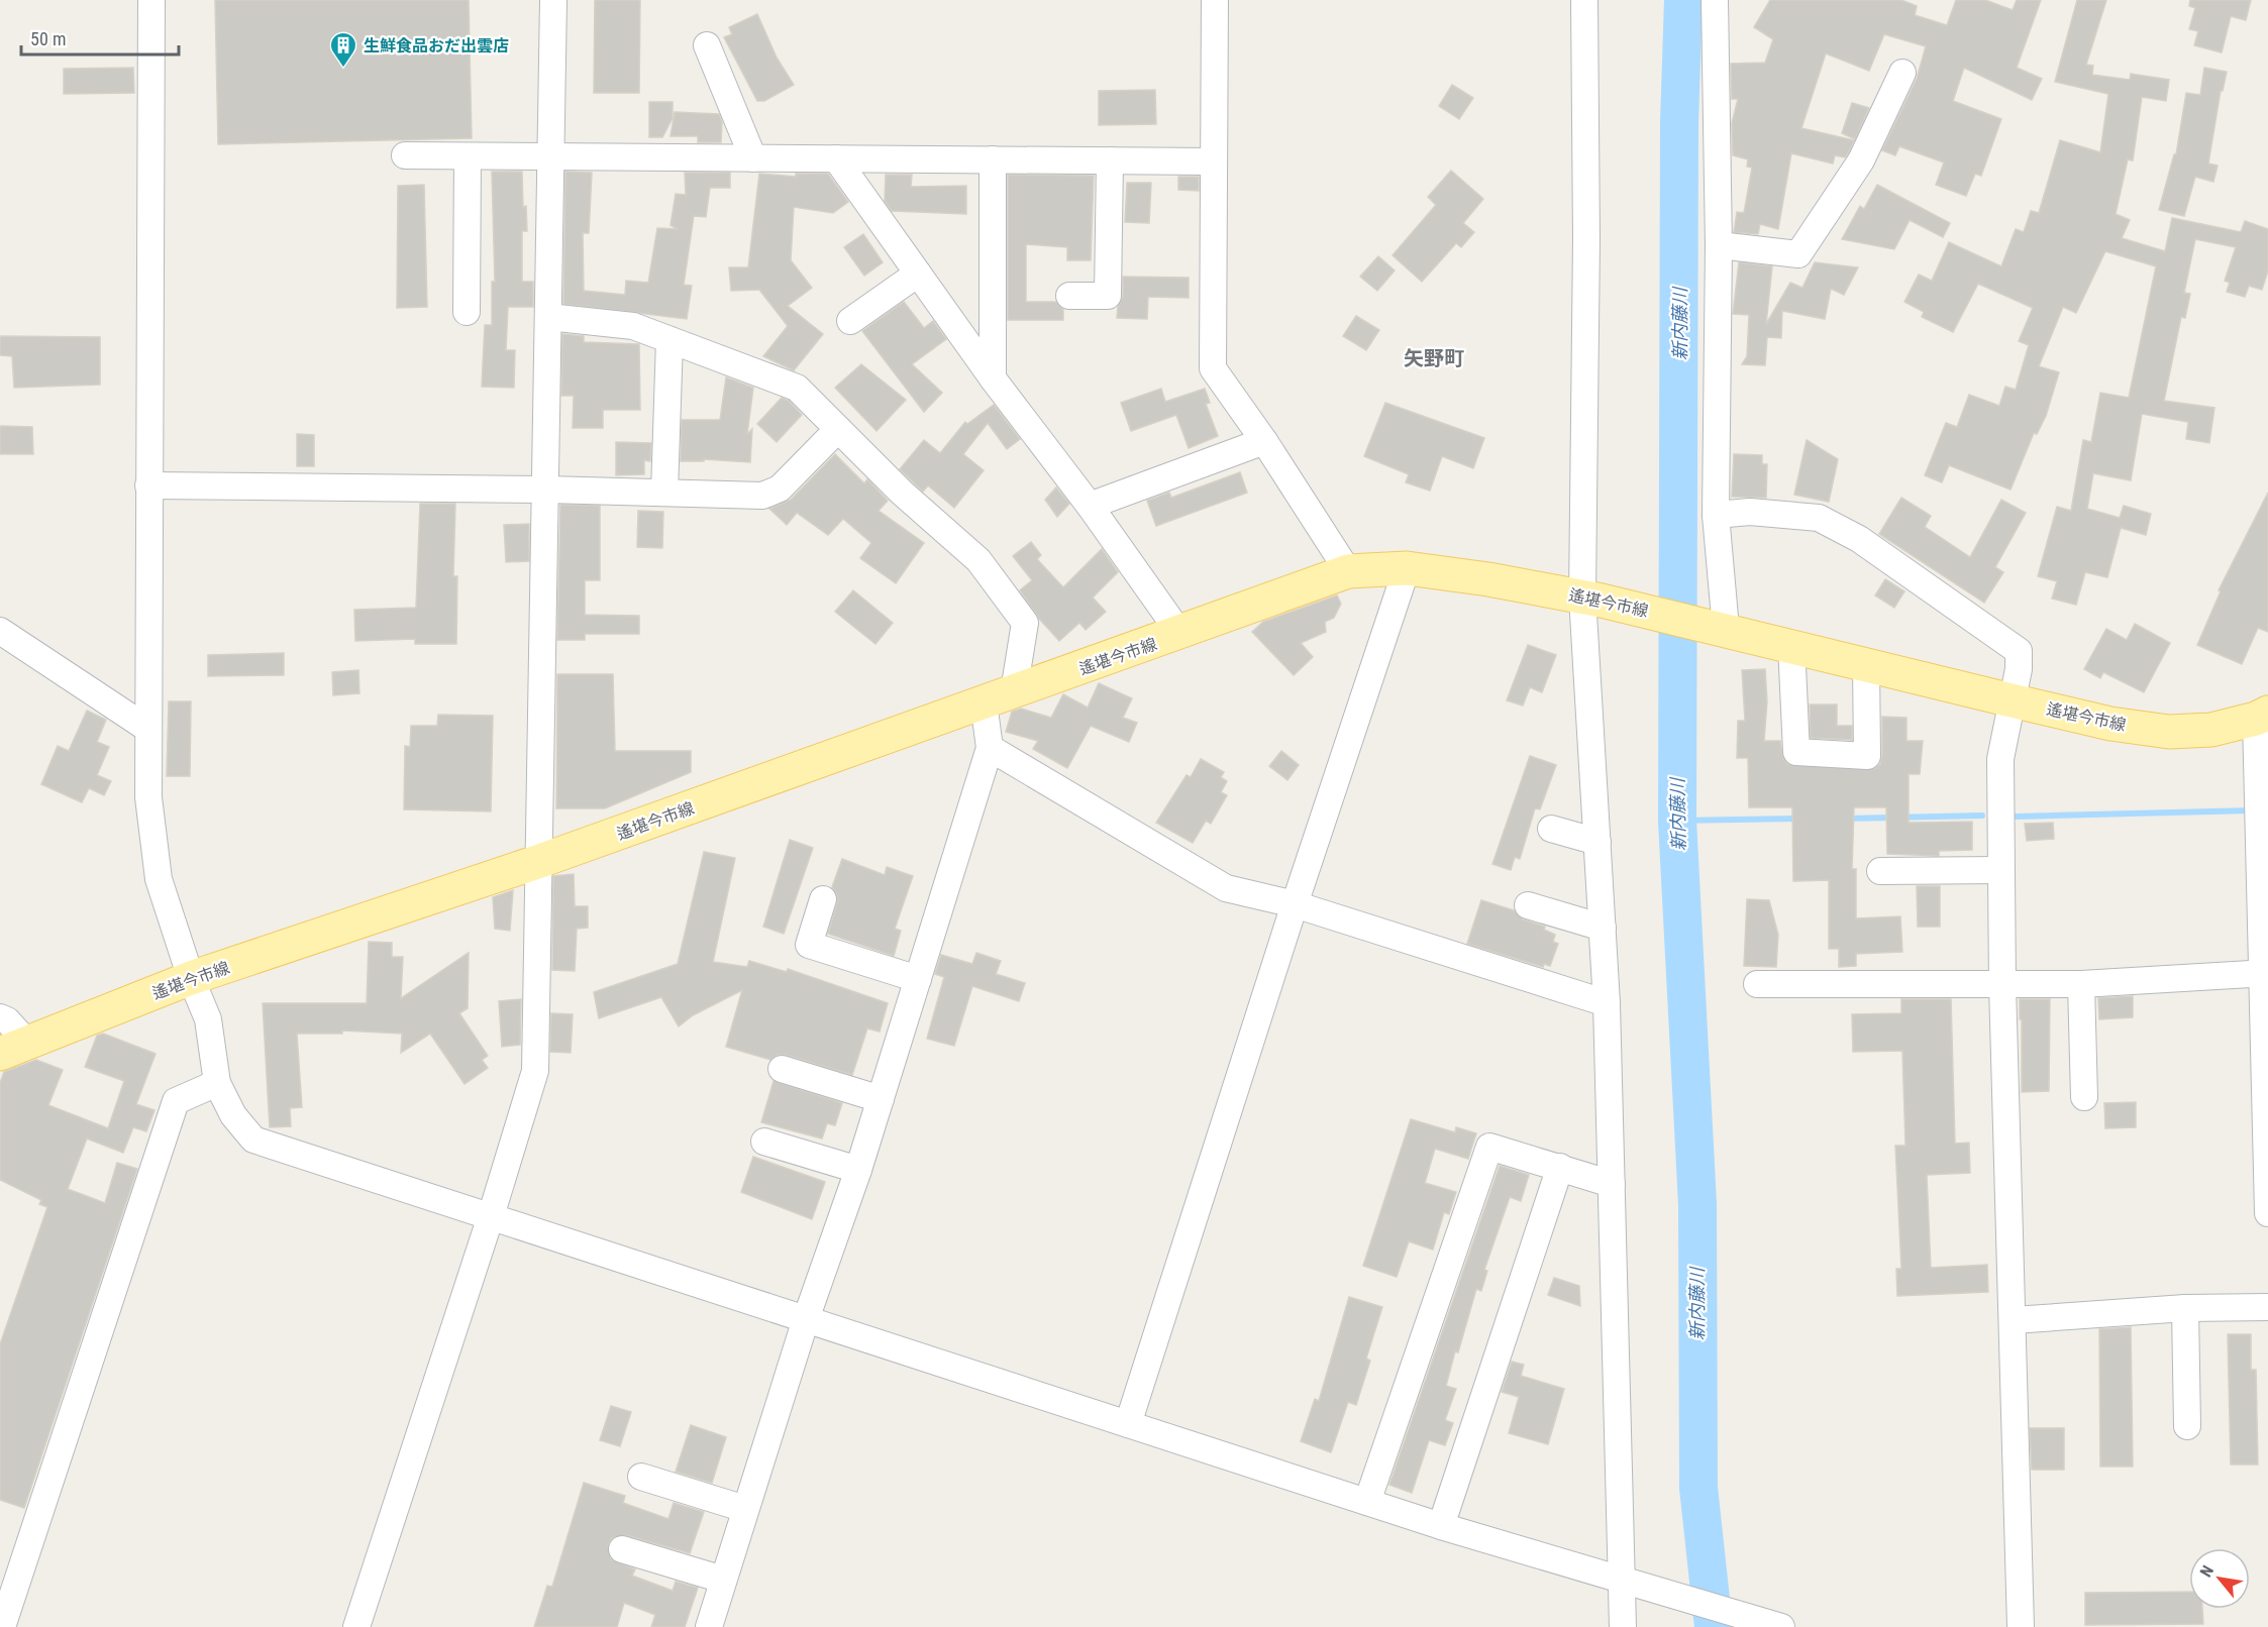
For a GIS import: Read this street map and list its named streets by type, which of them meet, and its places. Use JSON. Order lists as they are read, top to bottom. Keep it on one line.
{"streets":{"main road":["遙堪今市線"]},"districts":["矢野町"],"water":["新内藤川"],"places":{"building":["生鮮食品おだ出雲店"]},"scale_bar":"50 m","north":"top left"}
